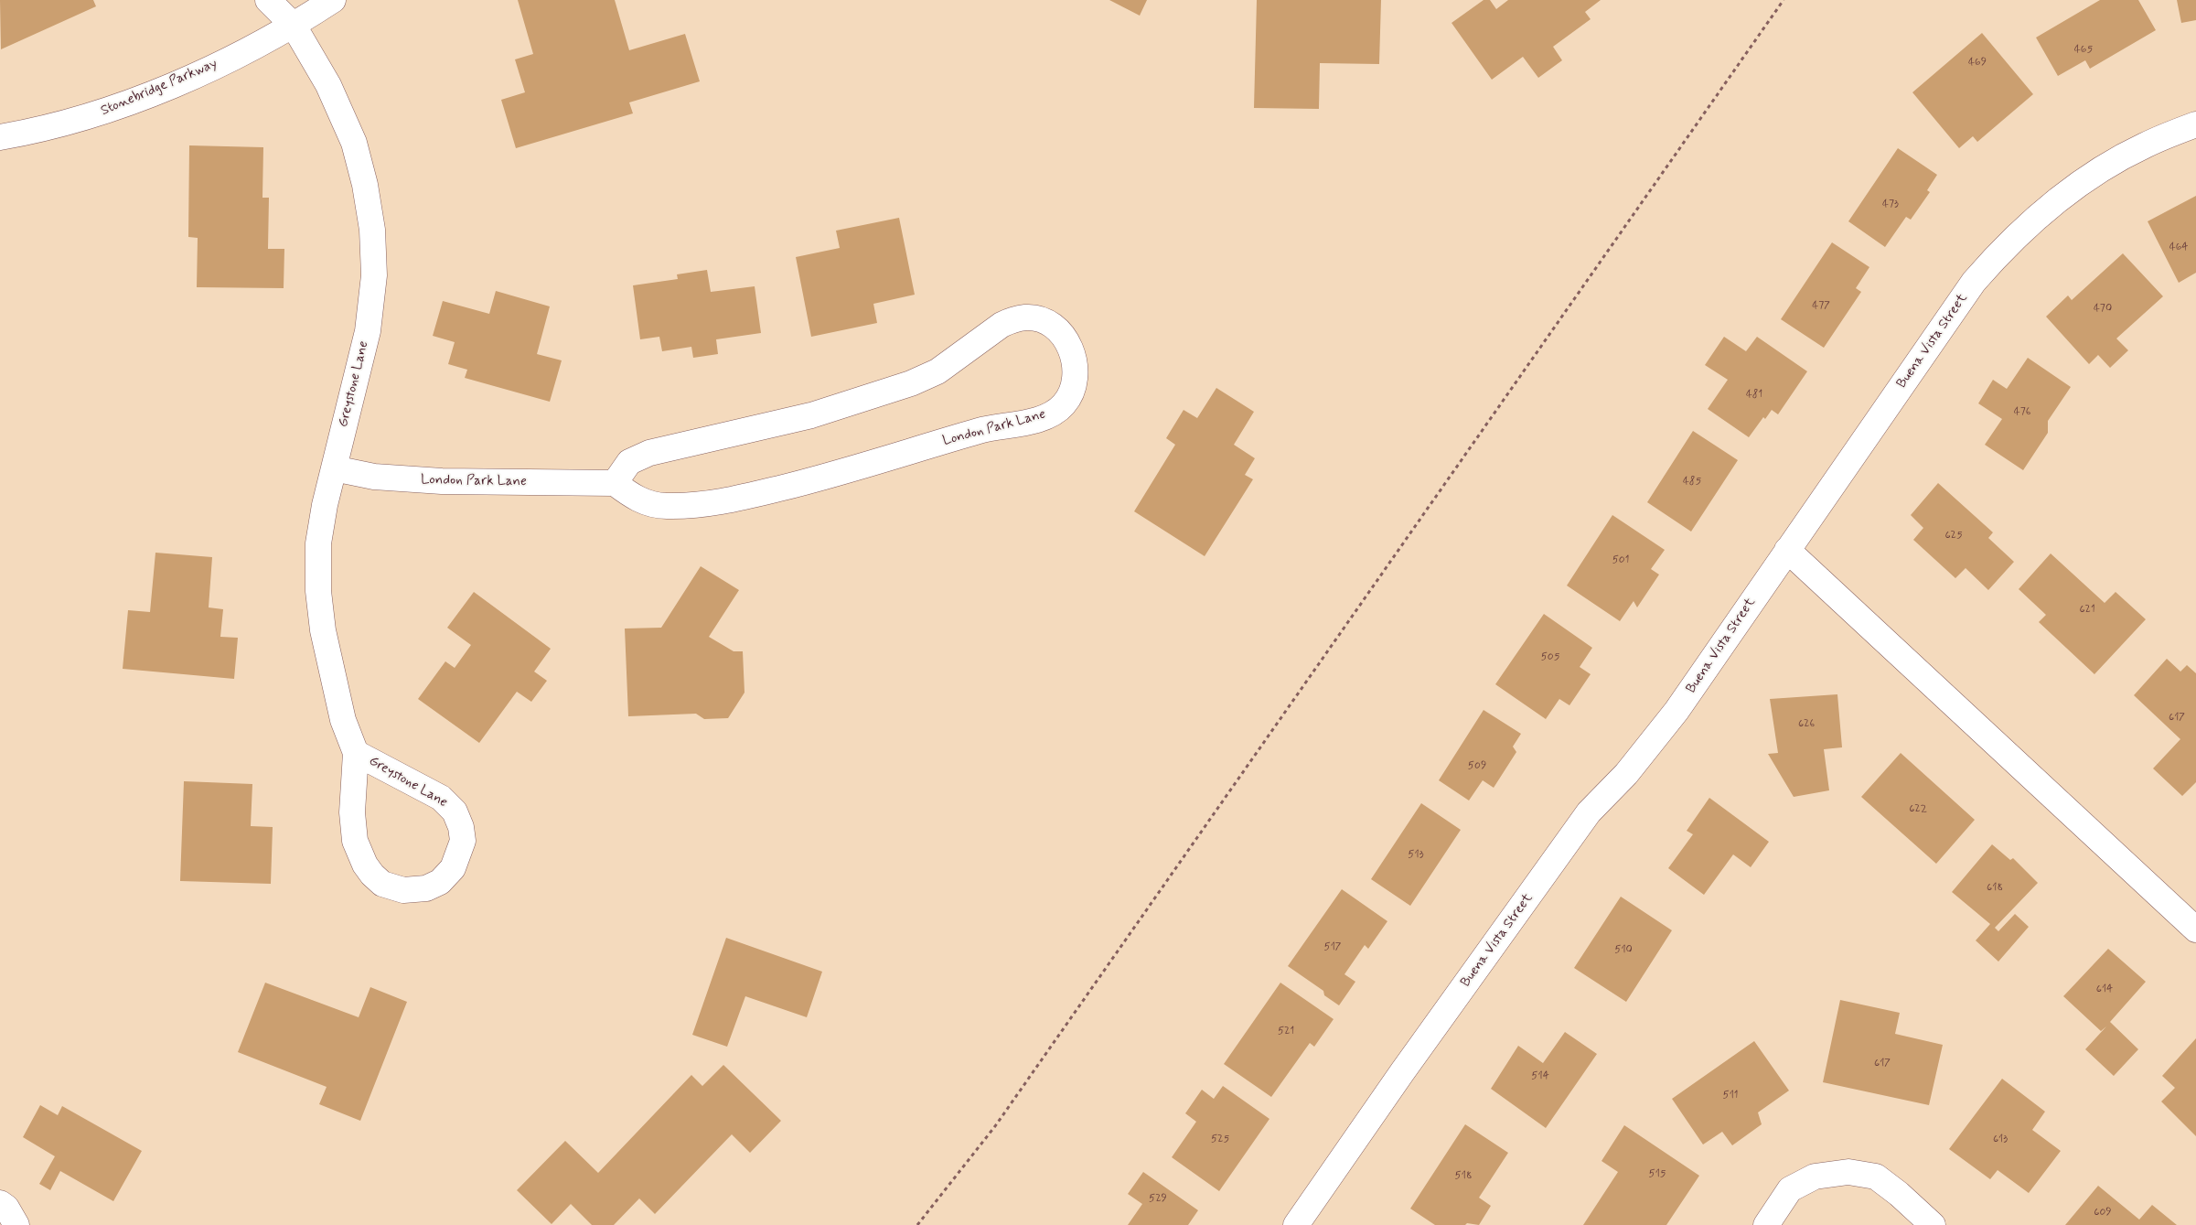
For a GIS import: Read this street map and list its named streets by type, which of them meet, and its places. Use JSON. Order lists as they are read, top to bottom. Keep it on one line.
{"streets":{"street":["Stonebridge Parkway","Buena Vista Street","Greystone Lane","London Park Lane"]},"crossings":[["Stonebridge Parkway","Greystone Lane"],["Greystone Lane","London Park Lane"]],"house_numbers":["465","469","473","464","477","470","481","476","485","625","501","621","505","617","626","509","622","513","618","517","510","614","521","617","514","511","525","613","515","518","529","609"]}
